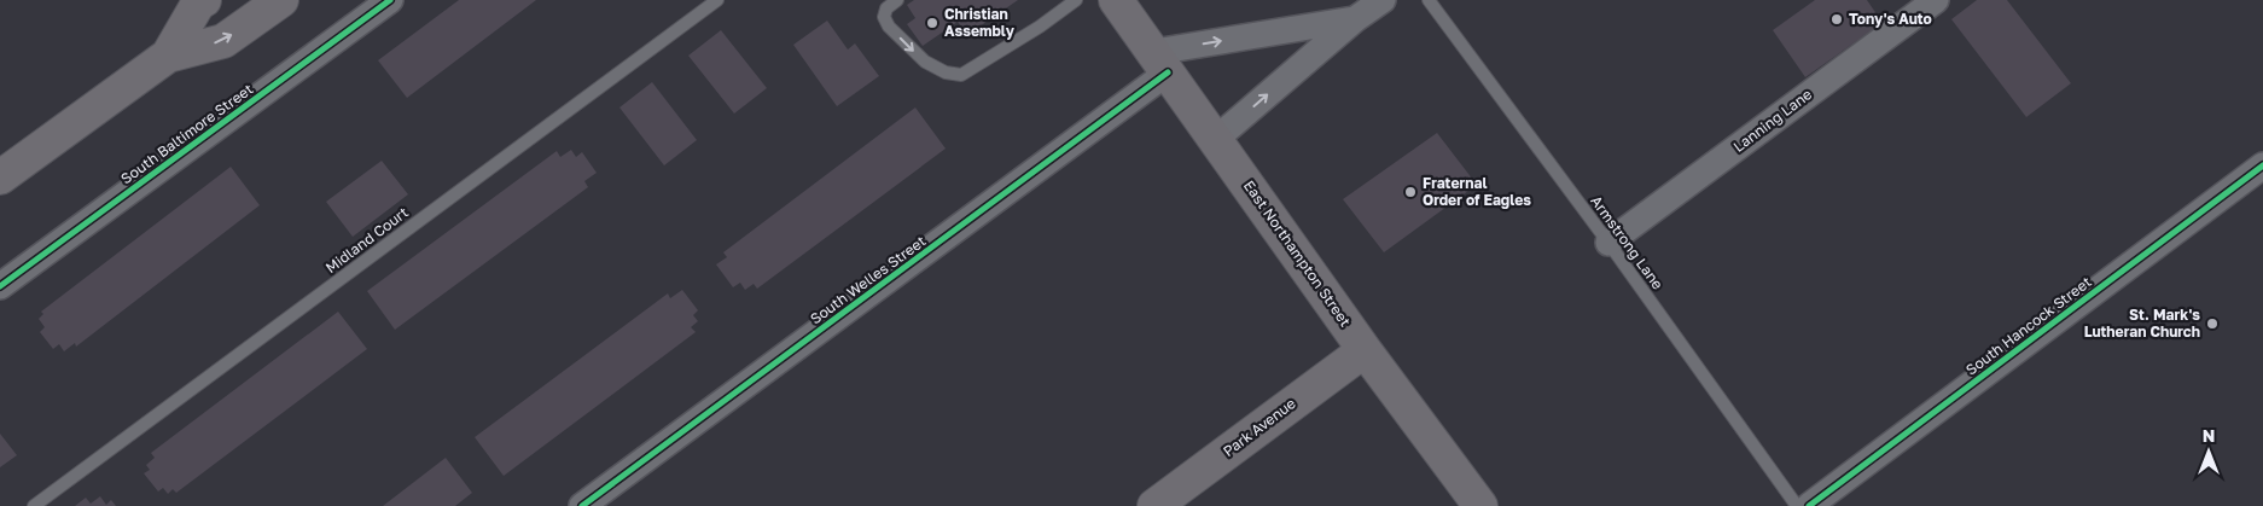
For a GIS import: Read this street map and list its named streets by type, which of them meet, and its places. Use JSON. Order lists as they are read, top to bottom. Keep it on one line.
{"streets":{"main road":["East Northampton Street","Park Avenue"],"street":["Lanning Lane","South Baltimore Street","South Welles Street","South Hancock Street"],"lane":["Midland Court","Armstrong Lane"]},"crossings":[["Lanning Lane","Armstrong Lane"],["East Northampton Street","South Welles Street"],["East Northampton Street","Park Avenue"]],"places":["Tony's Auto","Christian Assembly","Fraternal Order of Eagles","St. Mark's Lutheran Church"],"north":"top"}
